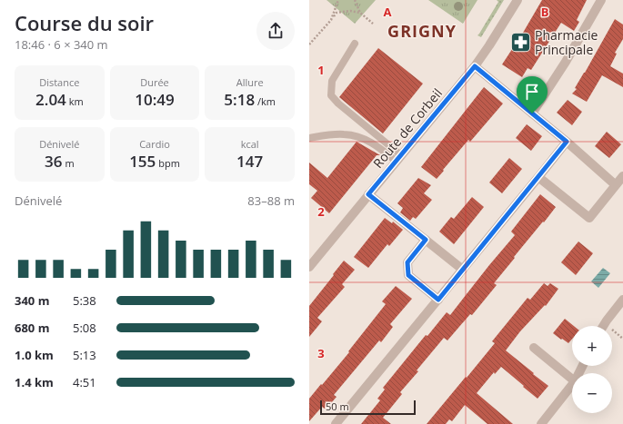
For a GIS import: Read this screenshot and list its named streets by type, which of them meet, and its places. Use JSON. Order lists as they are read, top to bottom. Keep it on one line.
{"streets":{"street":["Route de Corbeil"]},"districts":["GRIGNY"],"places":{"pharmacy":["Pharmacie Principale"]},"scale_bar":"50 m","page":{"heading":["Course du soir","18:46 · 6 × 340 m"],"stats":[["Distance","2.04 km"],["Durée","10:49"],["Allure","5:18 /km"],["Dénivelé","36 m"],["Cardio","155 bpm"],["kcal","147"]],"chart":["Dénivelé","83–88 m"],"list":[{"name":"340 m","note":"5:38"},{"name":"680 m","note":"5:08"},{"name":"1.0 km","note":"5:13"},{"name":"1.4 km","note":"4:51"}],"map_buttons":["+","−"],"scale":"50 m"},"grid":{"columns":["A","B"],"rows":["1","2","3"]}}
